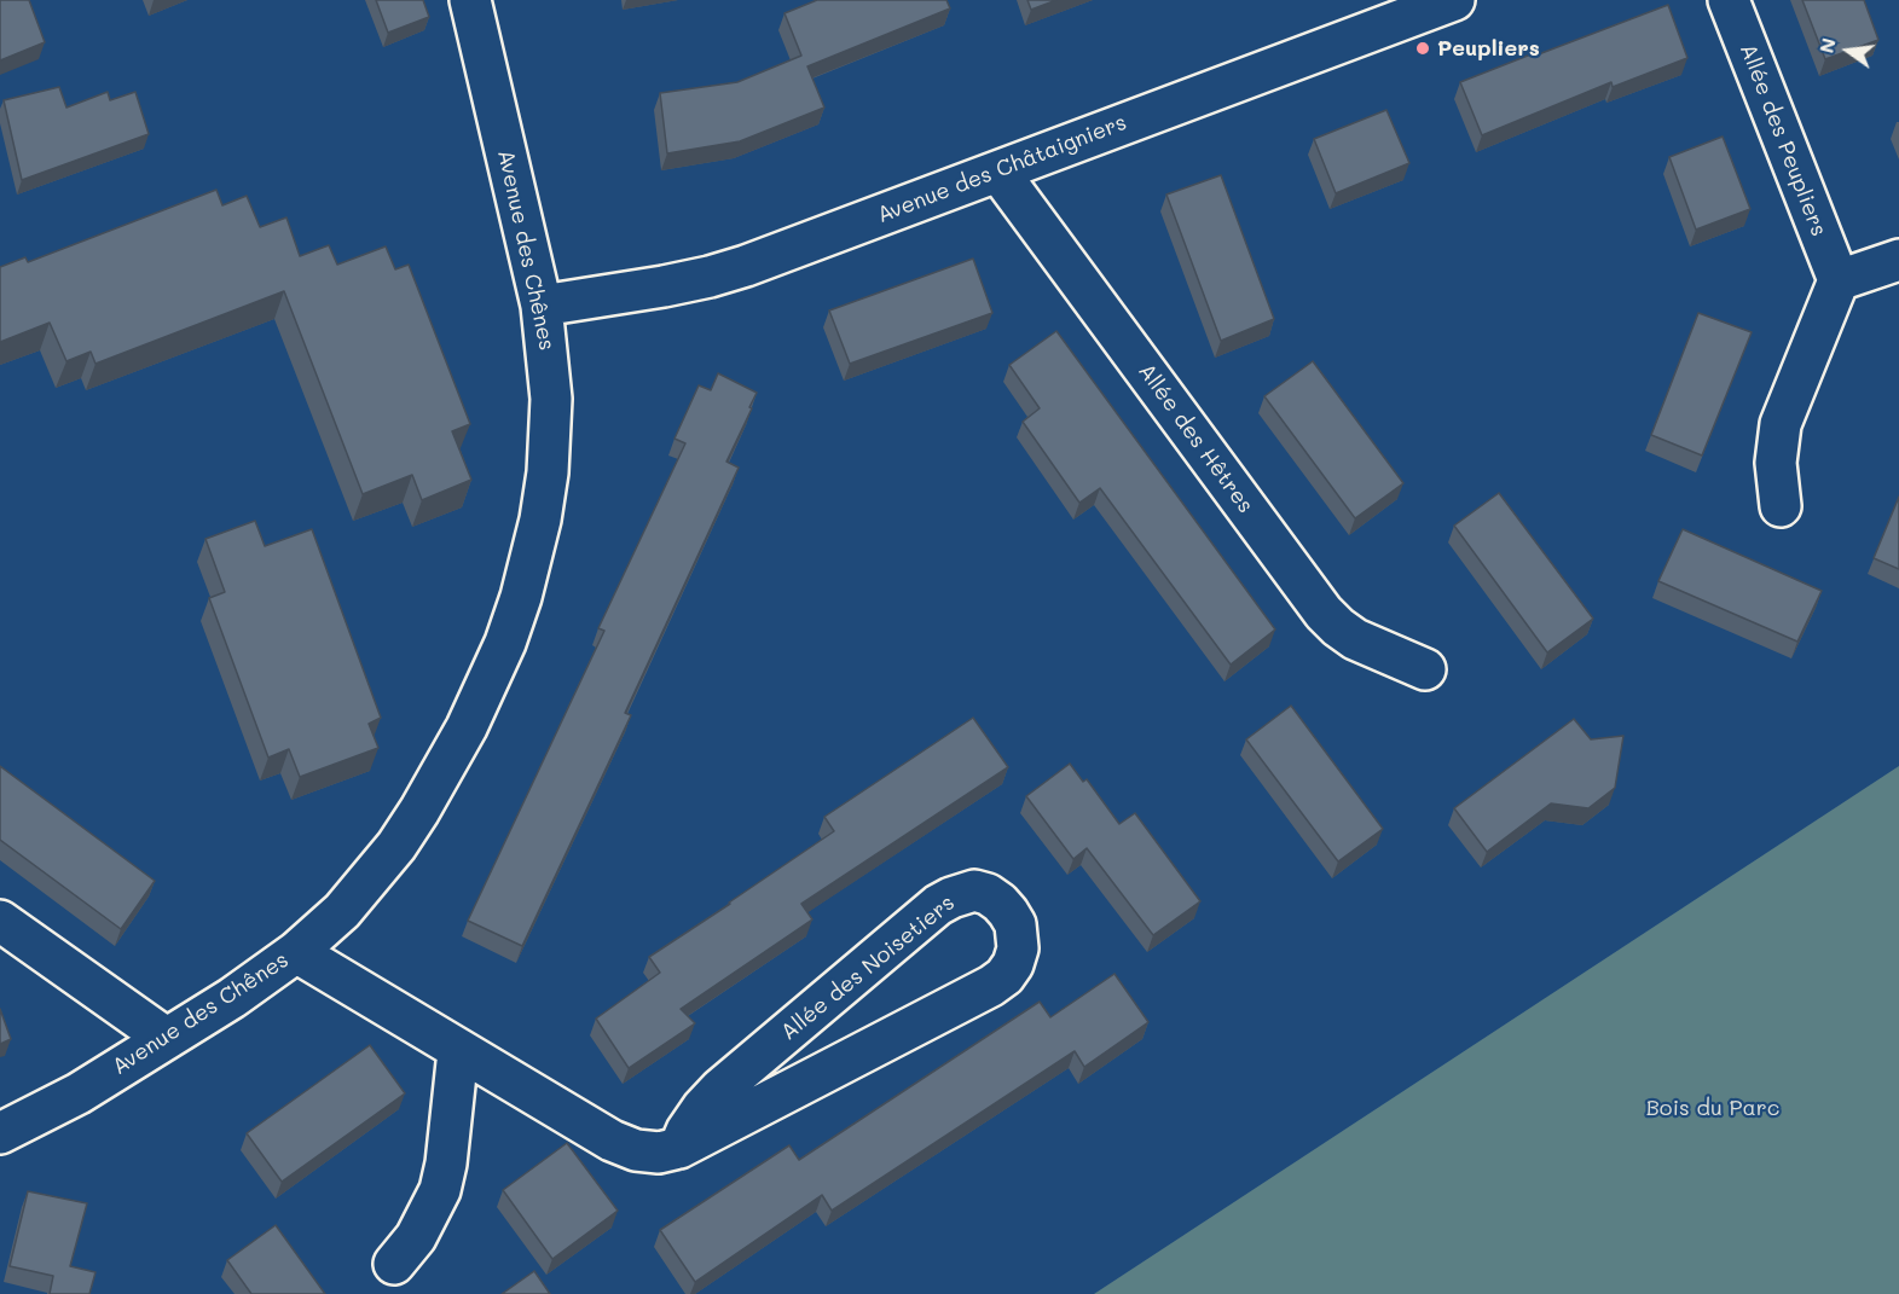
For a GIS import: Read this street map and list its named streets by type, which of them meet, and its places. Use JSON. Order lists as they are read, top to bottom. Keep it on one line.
{"streets":{"street":["Allée des Peupliers","Avenue des Châtaigniers","Avenue des Chênes","Allée des Hêtres","Allée des Noisetiers"]},"crossings":[["Avenue des Châtaigniers","Avenue des Chênes"],["Avenue des Châtaigniers","Allée des Hêtres"],["Avenue des Chênes","Allée des Noisetiers"]],"parks":["Bois du Parc"],"places":["Peupliers"],"north":"left"}
